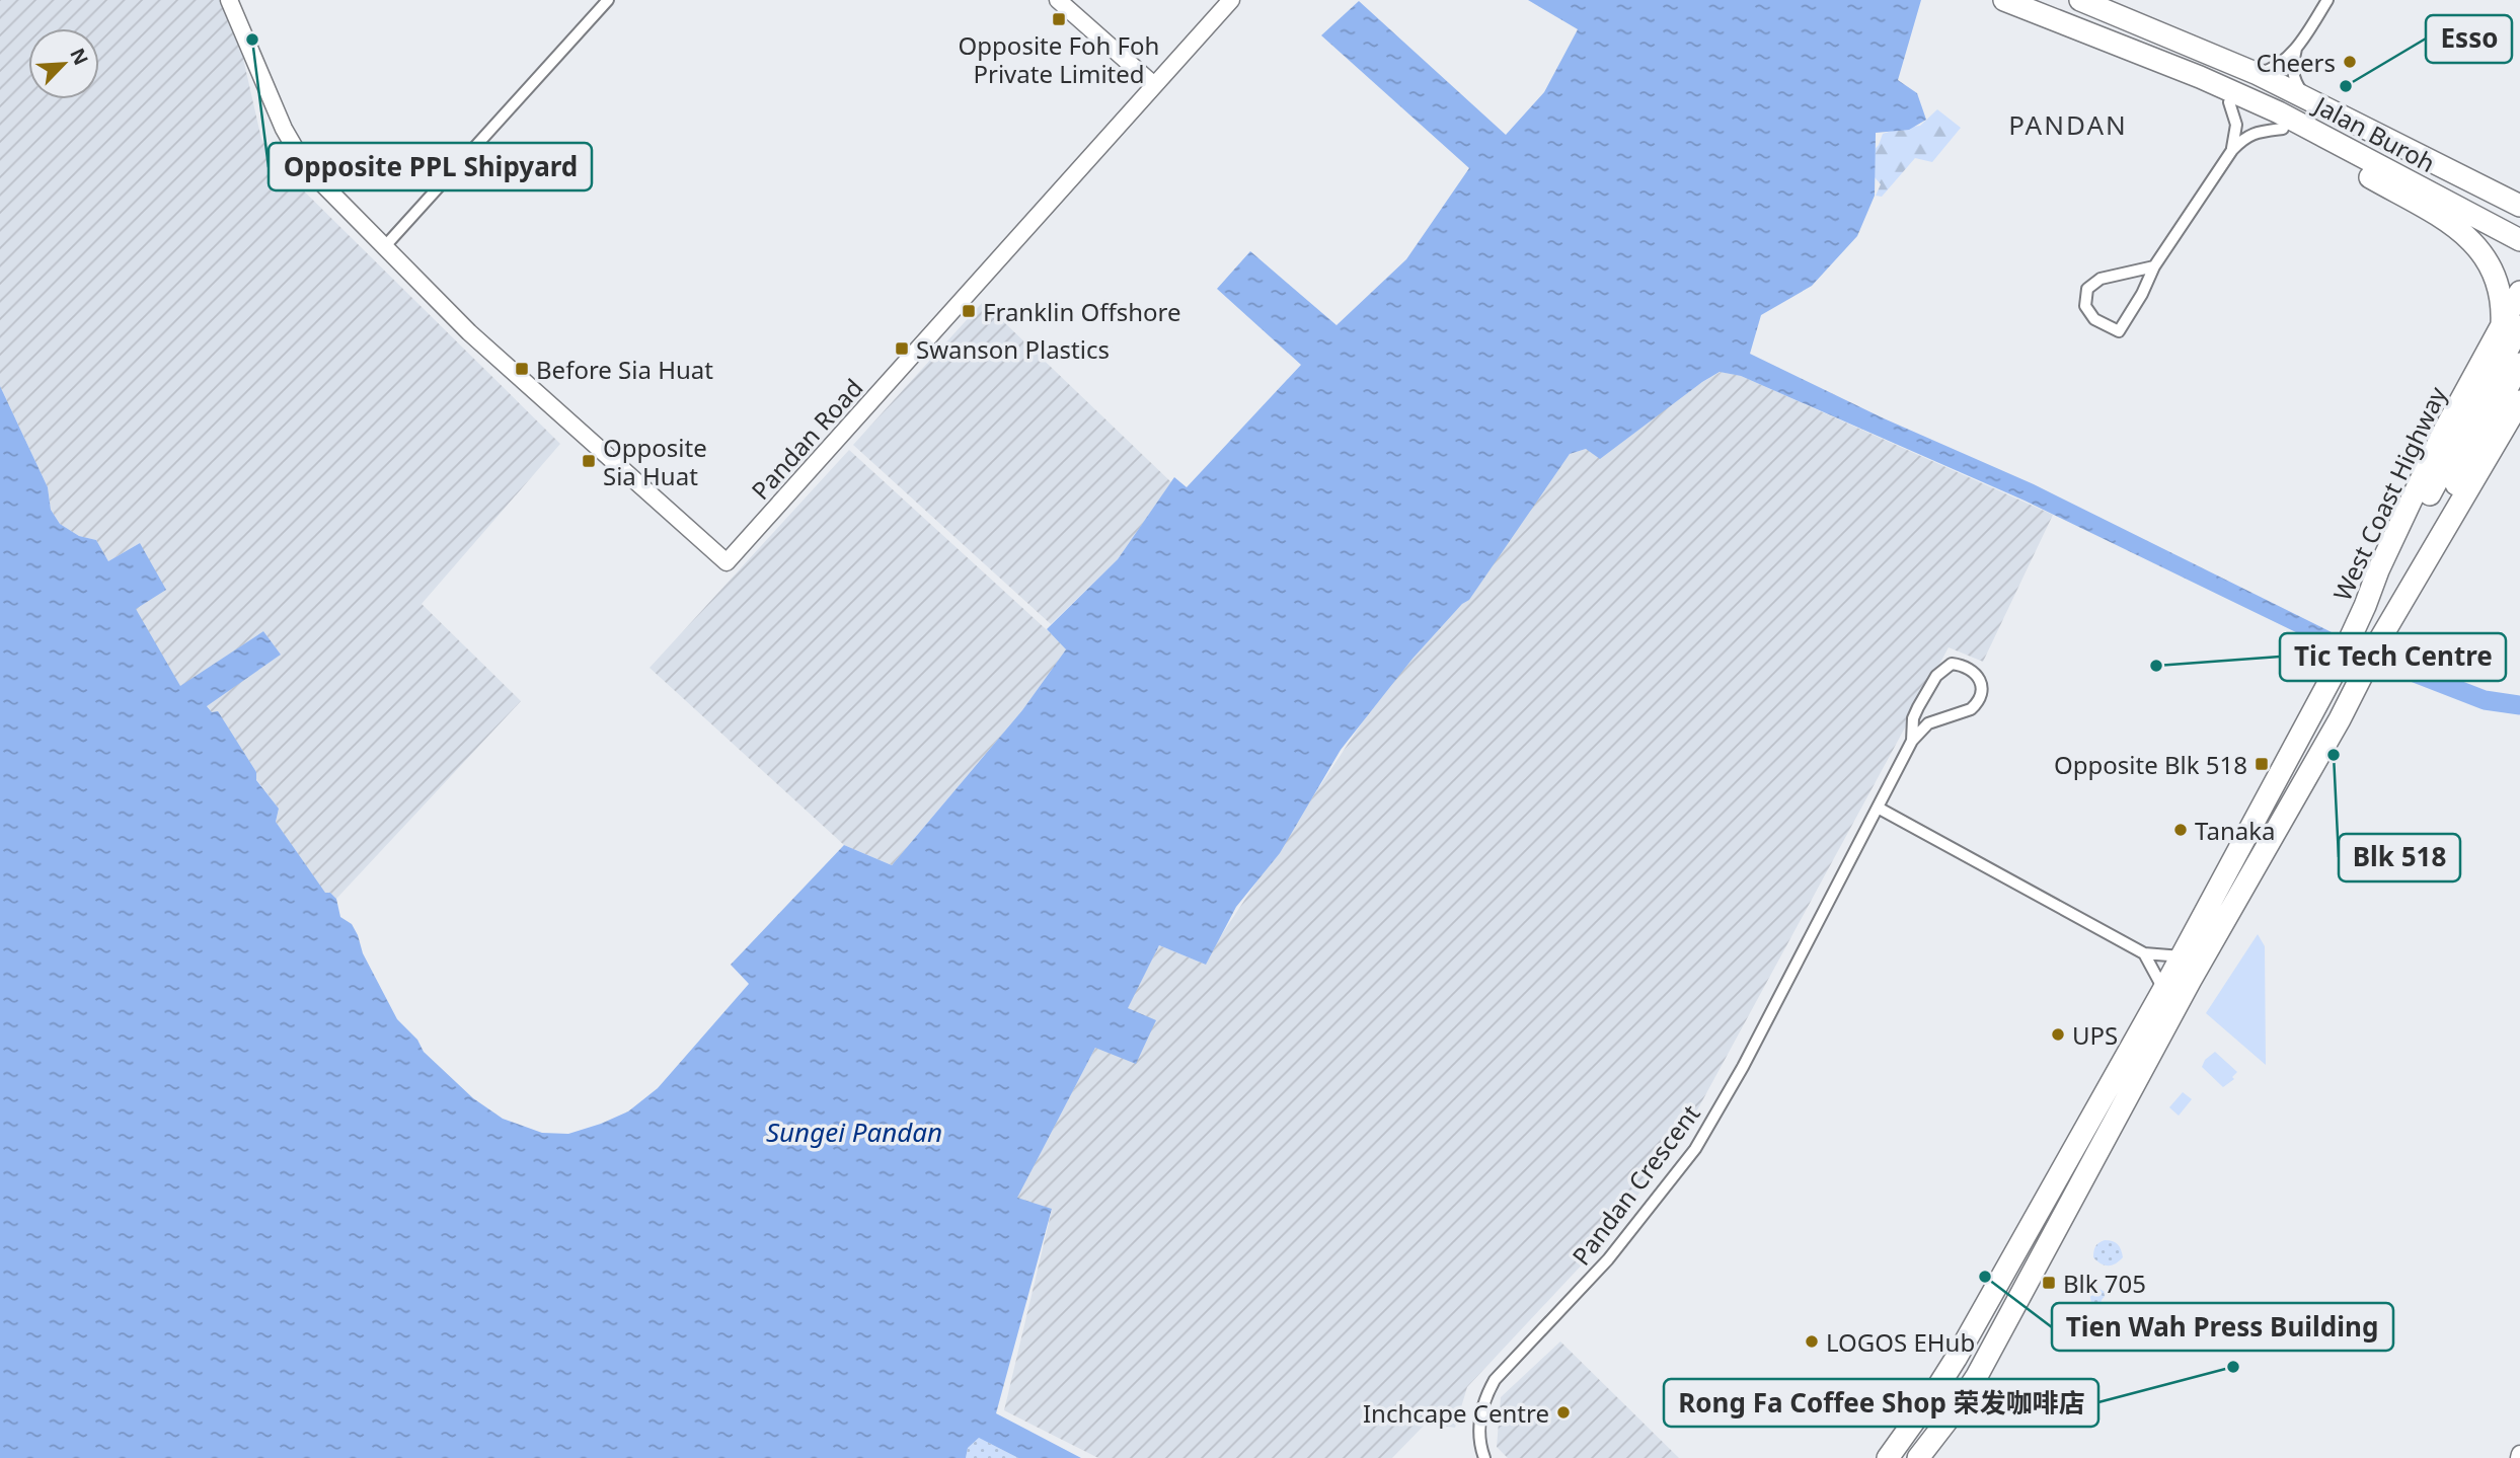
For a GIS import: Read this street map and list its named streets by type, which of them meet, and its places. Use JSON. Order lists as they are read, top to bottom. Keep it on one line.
{"streets":{"highway":["Jalan Buroh","West Coast Highway"],"street":["Pandan Road","Pandan Crescent"]},"districts":["PANDAN"],"water":["Sungei Pandan"],"places":{"transit":["Opposite Foh Foh Private Limited","Franklin Offshore","Swanson Plastics","Before Sia Huat","Opposite Sia Huat","Opposite Blk 518","Blk 705"],"other":["Opposite PPL Shipyard","Cheers","Esso","Tic Tech Centre","Blk 518","Tanaka","UPS","Tien Wah Press Building","LOGOS EHub","Rong Fa Coffee Shop 荣发咖啡店","Inchcape Centre"]},"north":"top right"}
